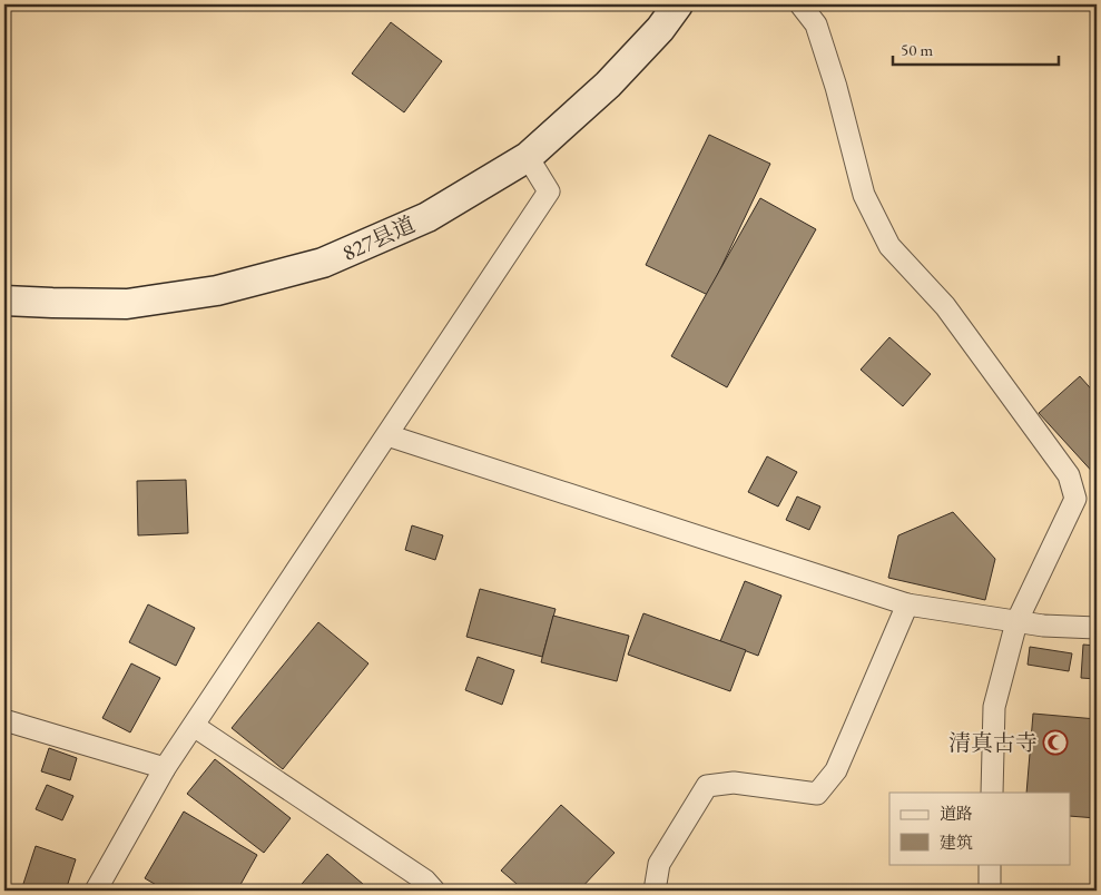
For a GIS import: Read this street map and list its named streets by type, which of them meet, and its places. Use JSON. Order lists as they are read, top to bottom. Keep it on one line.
{"streets":{"main road":["827县道"]},"places":{"mosque":["清真古寺"]},"legend":["道路","建筑"],"scale_bar":"50 m"}
